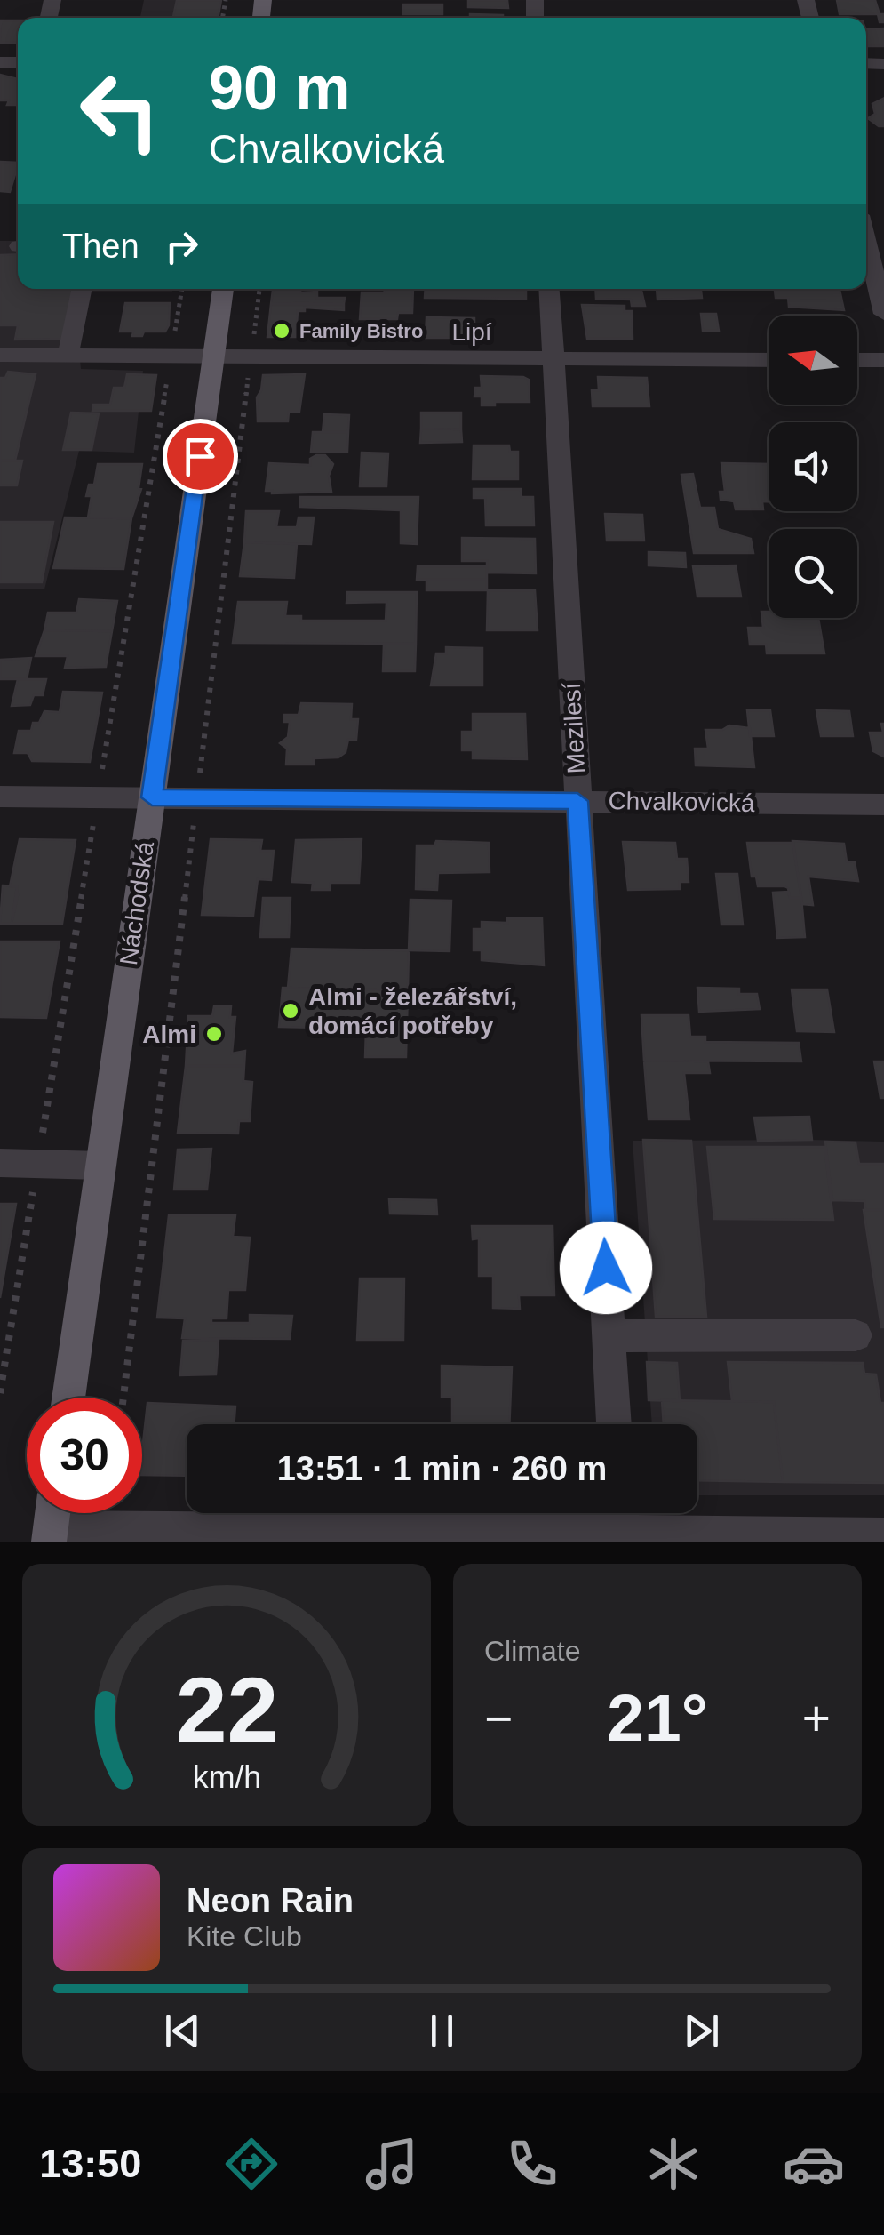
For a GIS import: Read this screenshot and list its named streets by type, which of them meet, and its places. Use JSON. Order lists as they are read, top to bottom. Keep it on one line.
{"streets":{"main road":["Náchodská"],"street":["Lipí","Mezilesí","Chvalkovická"]},"crossings":[["Lipí","Mezilesí"],["Lipí","Náchodská"],["Mezilesí","Chvalkovická"],["Chvalkovická","Náchodská"]],"places":["Family Bistro","Almi - železářství, domácí potřeby","Almi"],"north":"left","page":{"turn":["90 m","Chvalkovická"],"then":"Then","limit":"30","trip":"13:51 · 1 min · 260 m","tile":"Climate","heat":["−","21°","+"],"song":["Neon Rain","Kite Club"],"tabs":"13:50","gauge":["22","km/h"]}}
